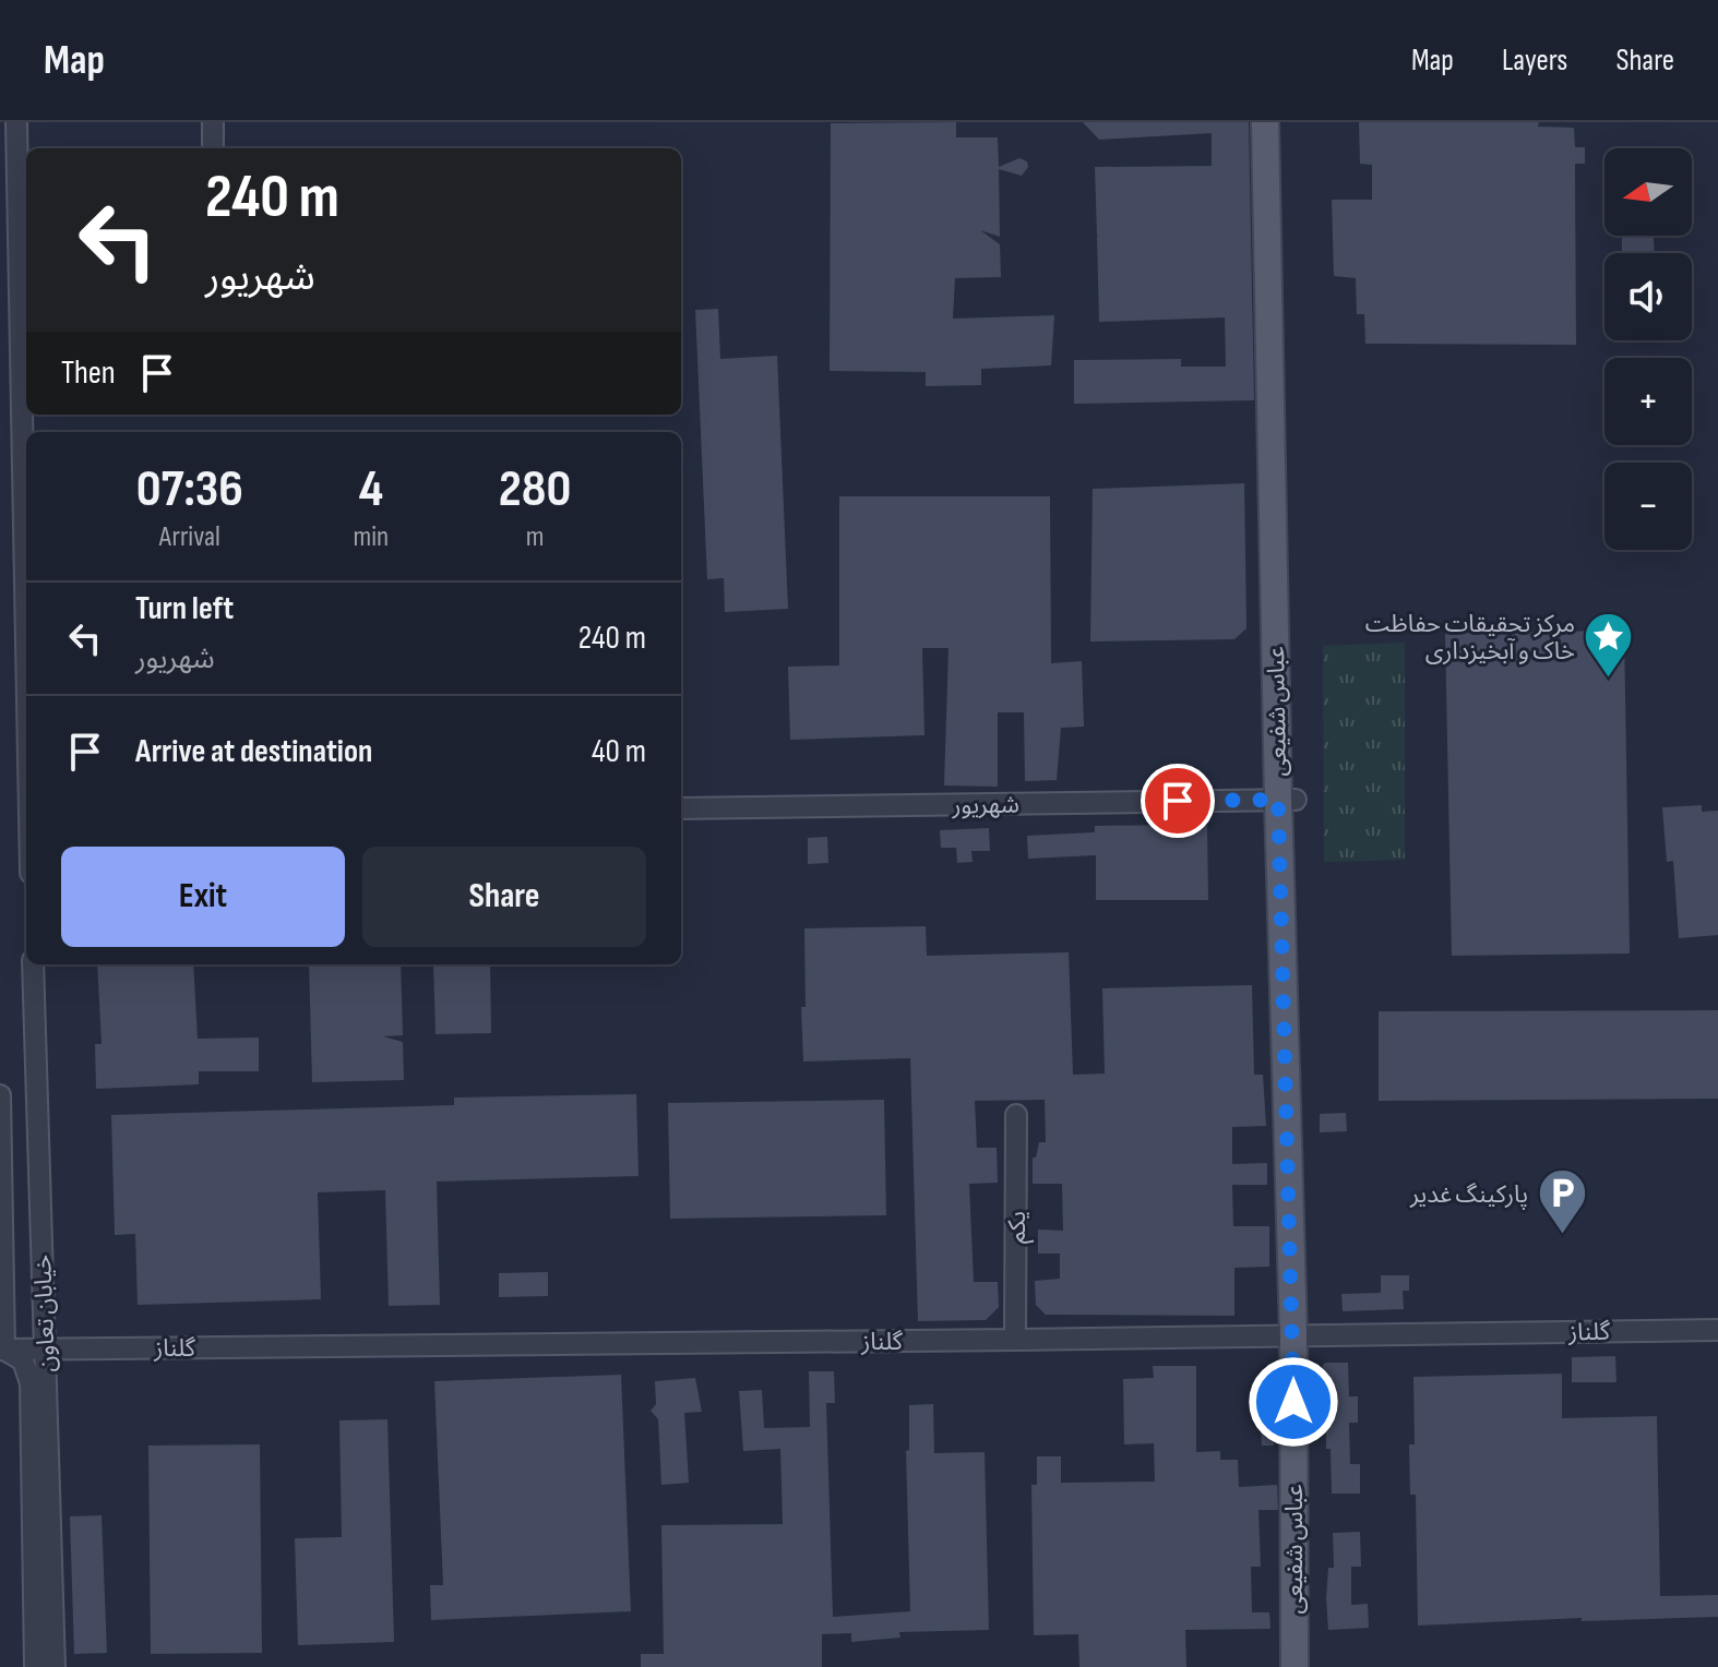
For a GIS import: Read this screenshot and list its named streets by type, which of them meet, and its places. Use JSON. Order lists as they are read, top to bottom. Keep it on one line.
{"streets":{"main road":["عباس شفیعی"],"street":["شهریور","یکم","خیابان تعاون","گلناز"]},"crossings":[["عباس شفیعی","شهریور"],["عباس شفیعی","گلناز"],["یکم","گلناز"],["خیابان تعاون","گلناز"]],"places":{"place":["مرکز تحقیقات حفاظت خاک و آبخیزداری"],"parking":["پارکینگ غدیر"]},"north":"left","page":{"header":"Map","nav":["Map","Layers","Share"],"map_buttons":["+","−"],"turn":["240 m","شهریور"],"then":"Then","eta":["07:36","Arrival","4","min","280","m"],"list":[{"name":"Turn left","note":"شهریور","value":"240 m"},{"name":"Arrive at destination","value":"40 m"}],"buttons":["Exit","Share"]}}
